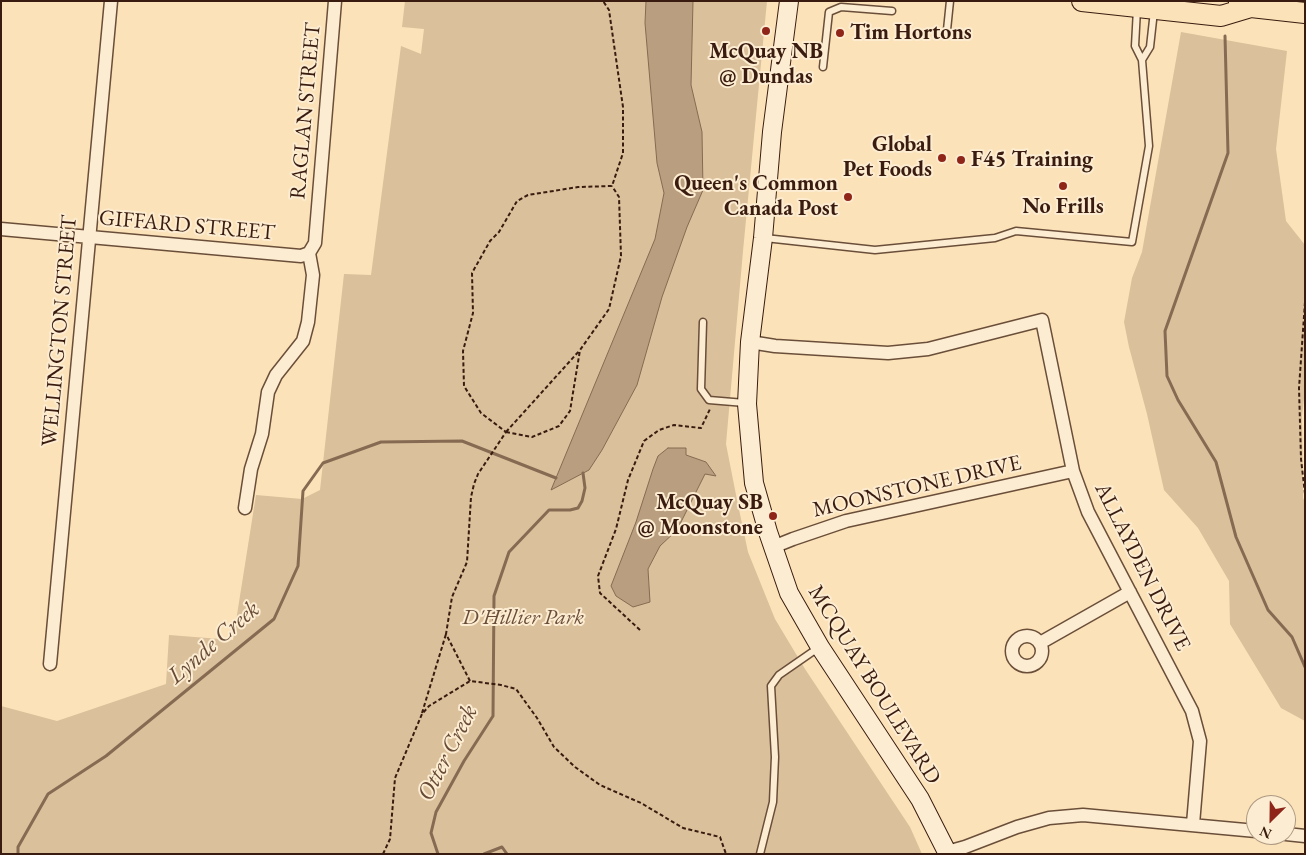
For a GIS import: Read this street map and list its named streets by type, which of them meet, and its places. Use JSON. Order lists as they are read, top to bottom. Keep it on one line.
{"streets":{"street":["RAGLAN STREET","GIFFARD STREET","WELLINGTON STREET","MOONSTONE DRIVE","ALLAYDEN DRIVE","MCQUAY BOULEVARD"]},"crossings":[["RAGLAN STREET","GIFFARD STREET"],["GIFFARD STREET","WELLINGTON STREET"],["MOONSTONE DRIVE","ALLAYDEN DRIVE"],["MOONSTONE DRIVE","MCQUAY BOULEVARD"],["ALLAYDEN DRIVE","MCQUAY BOULEVARD"]],"water":["Lynde Creek","Otter Creek"],"parks":["D'Hillier Park"],"places":["McQuay NB @ Dundas","Tim Hortons","Global Pet Foods","F45 Training","No Frills","Queen's Common Canada Post","McQuay SB @ Moonstone"],"north":"bottom left"}
